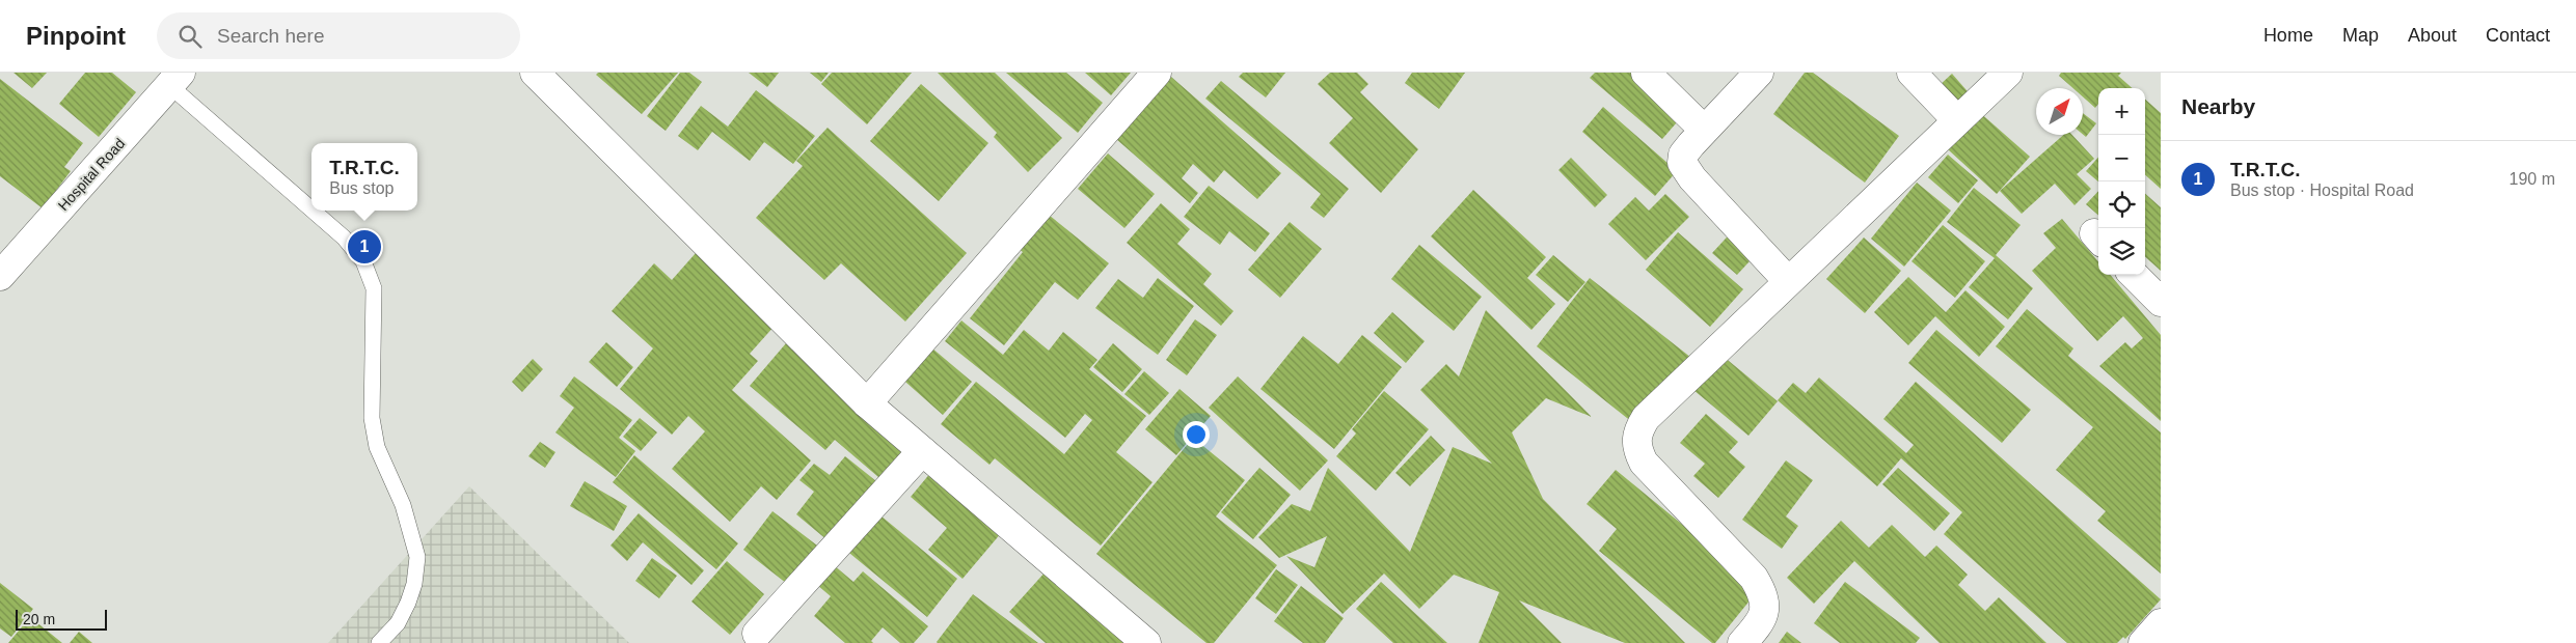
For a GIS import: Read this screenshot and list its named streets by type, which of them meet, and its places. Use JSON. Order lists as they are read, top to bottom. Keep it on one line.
{"streets":{"street":["Hospital Road"]},"scale_bar":"20 m","north":"top right","page":{"header":"Pinpoint","search":"Search here","nav":["Home","Map","About","Contact"],"heading":"Nearby","map_buttons":["+","−"],"list":[{"mark":"1","name":"T.R.T.C.","note":"Bus stop · Hospital Road","value":"190 m"}],"popup":["T.R.T.C.","Bus stop"],"pins":"1","scale":"20 m"}}
